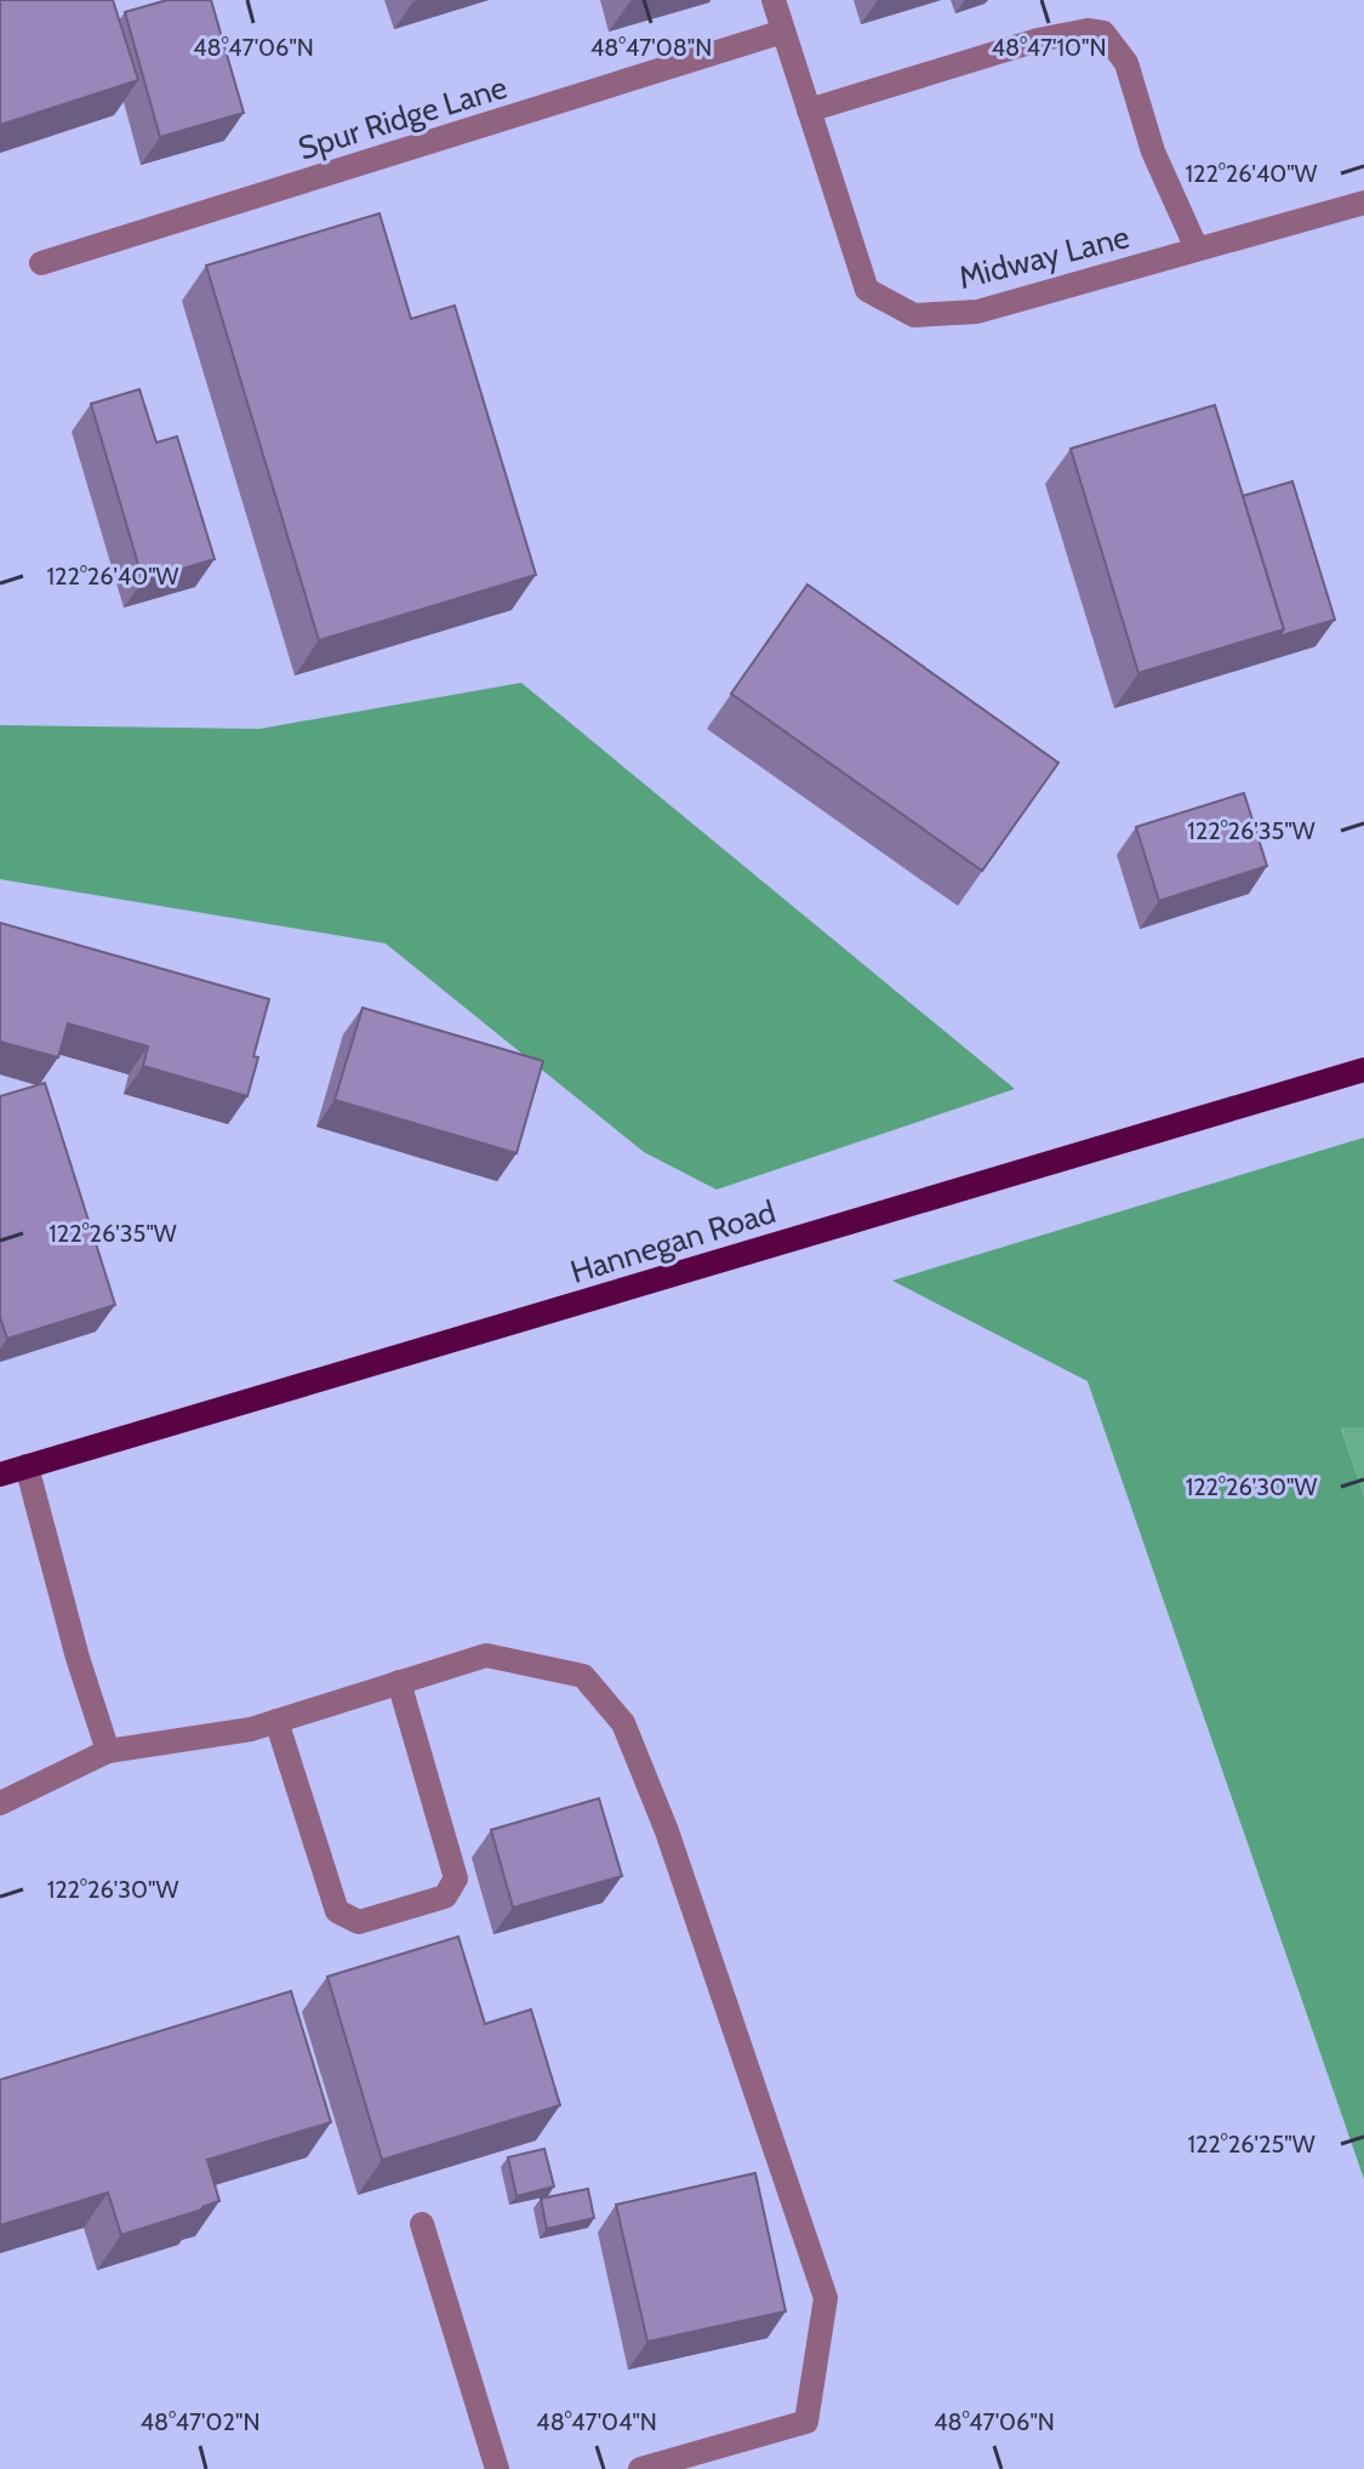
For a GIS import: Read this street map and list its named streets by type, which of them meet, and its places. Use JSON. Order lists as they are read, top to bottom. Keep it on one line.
{"streets":{"main road":["Hannegan Road"],"street":["Spur Ridge Lane","Midway Lane"]},"crossings":[["Spur Ridge Lane","Midway Lane"]],"coordinates":["48°47'06\"N","48°47'08\"N","48°47'10\"N","122°26'40\"W","122°26'35\"W","122°26'30\"W","122°26'25\"W","48°47'02\"N","48°47'04\"N"]}
